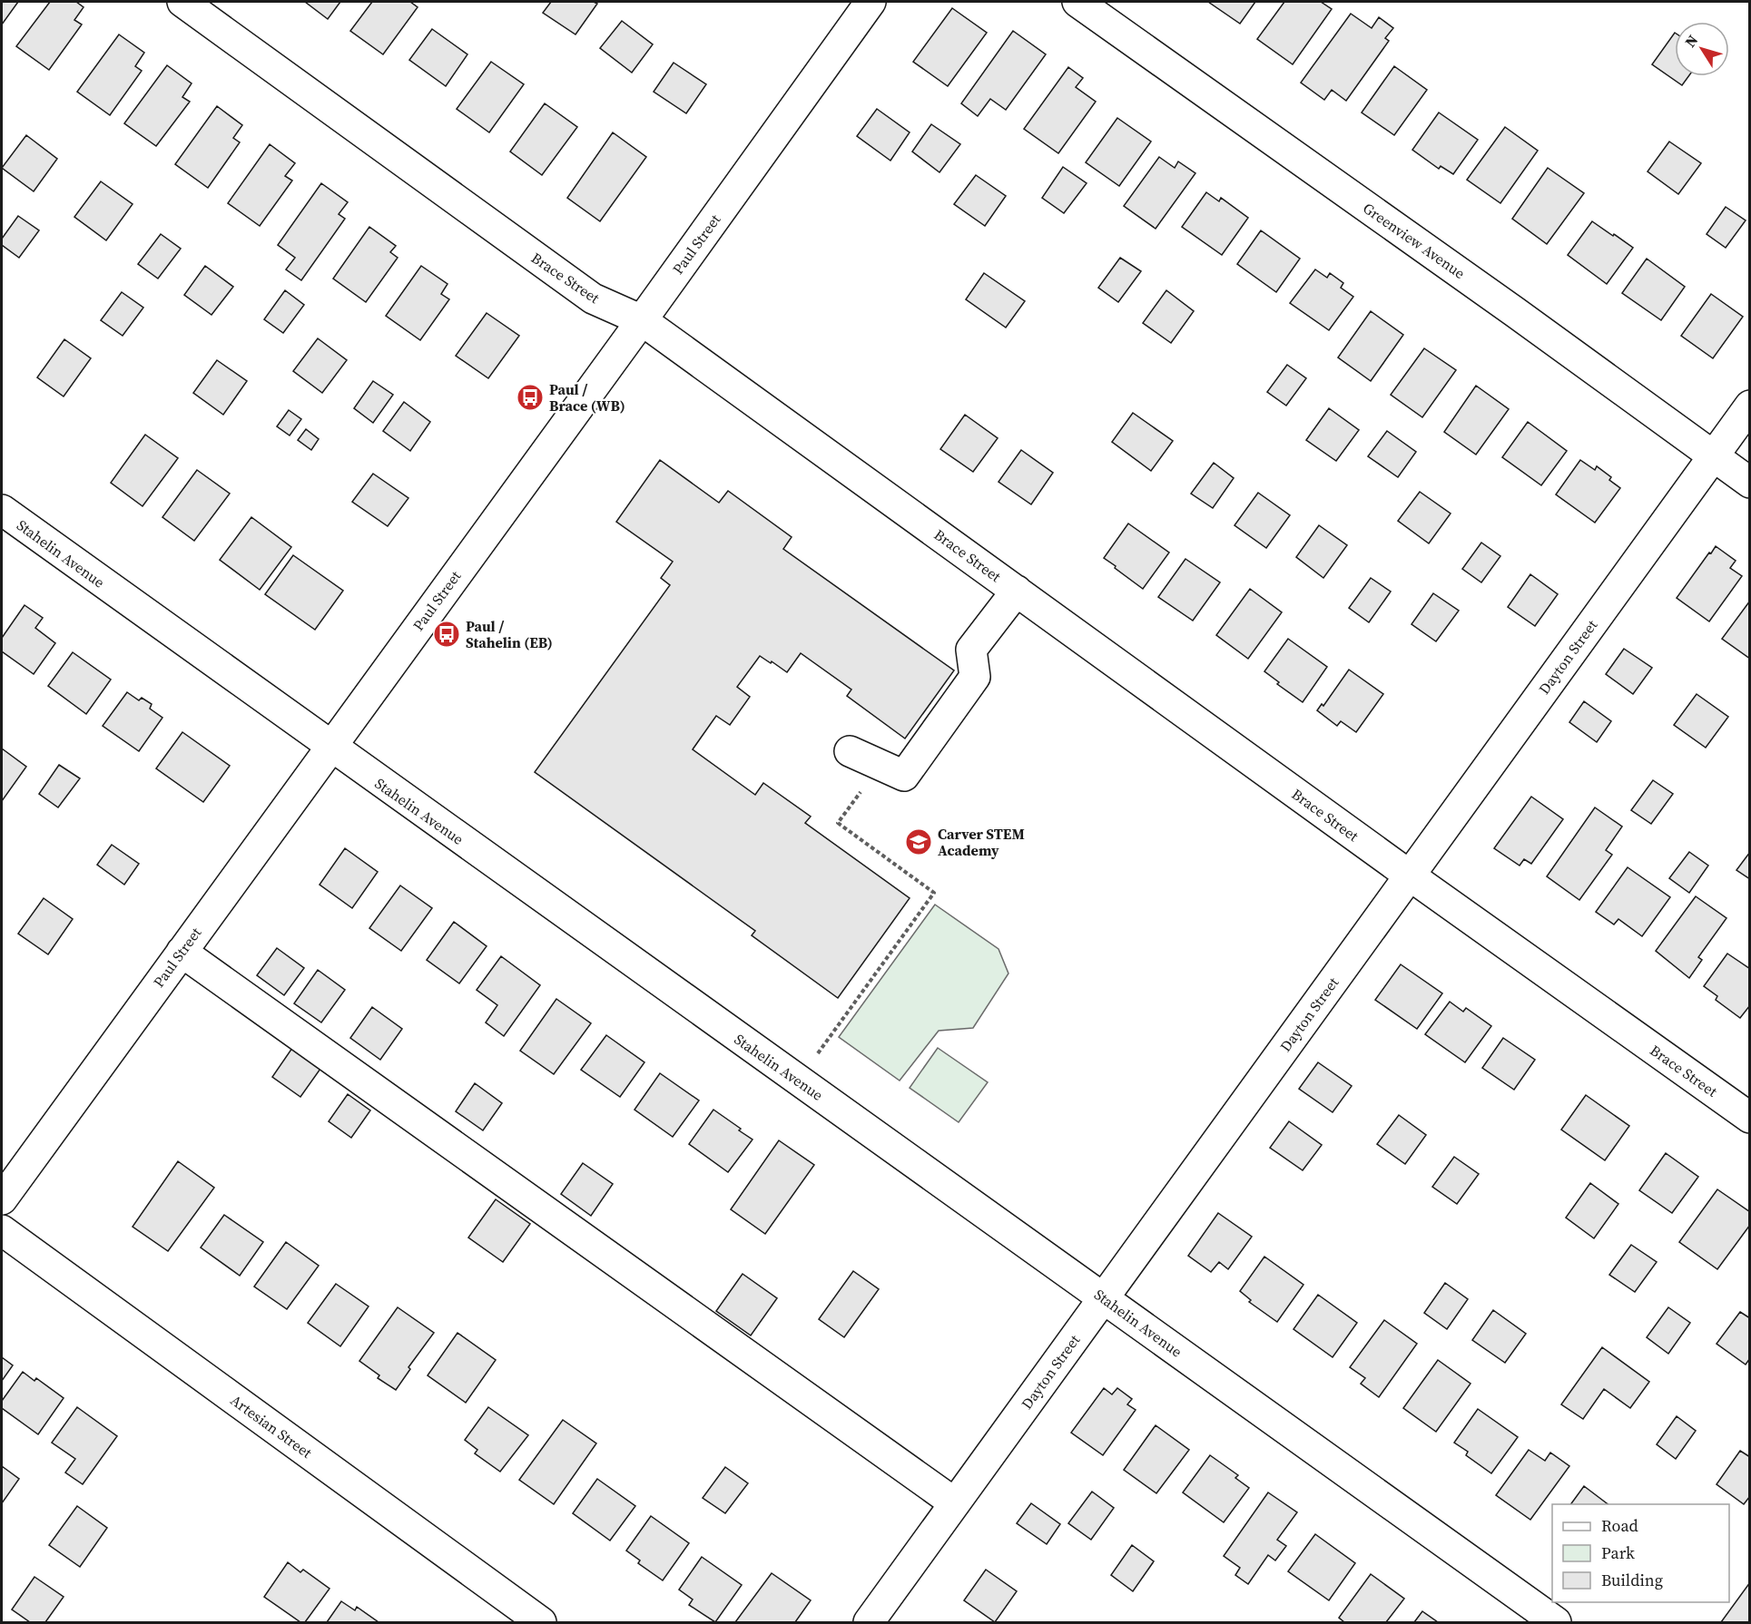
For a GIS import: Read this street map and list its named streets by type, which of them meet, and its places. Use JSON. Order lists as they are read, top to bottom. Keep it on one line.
{"streets":{"street":["Greenview Avenue","Paul Street","Brace Street","Stahelin Avenue","Dayton Street","Artesian Street"]},"crossings":[["Greenview Avenue","Dayton Street"],["Paul Street","Brace Street"],["Paul Street","Stahelin Avenue"],["Brace Street","Dayton Street"],["Stahelin Avenue","Dayton Street"]],"places":{"bus stop":["Paul / Brace (WB)","Paul / Stahelin (EB)"],"school or university":["Carver STEM Academy"]},"legend":["Road","Park","Building"],"north":"top left"}
